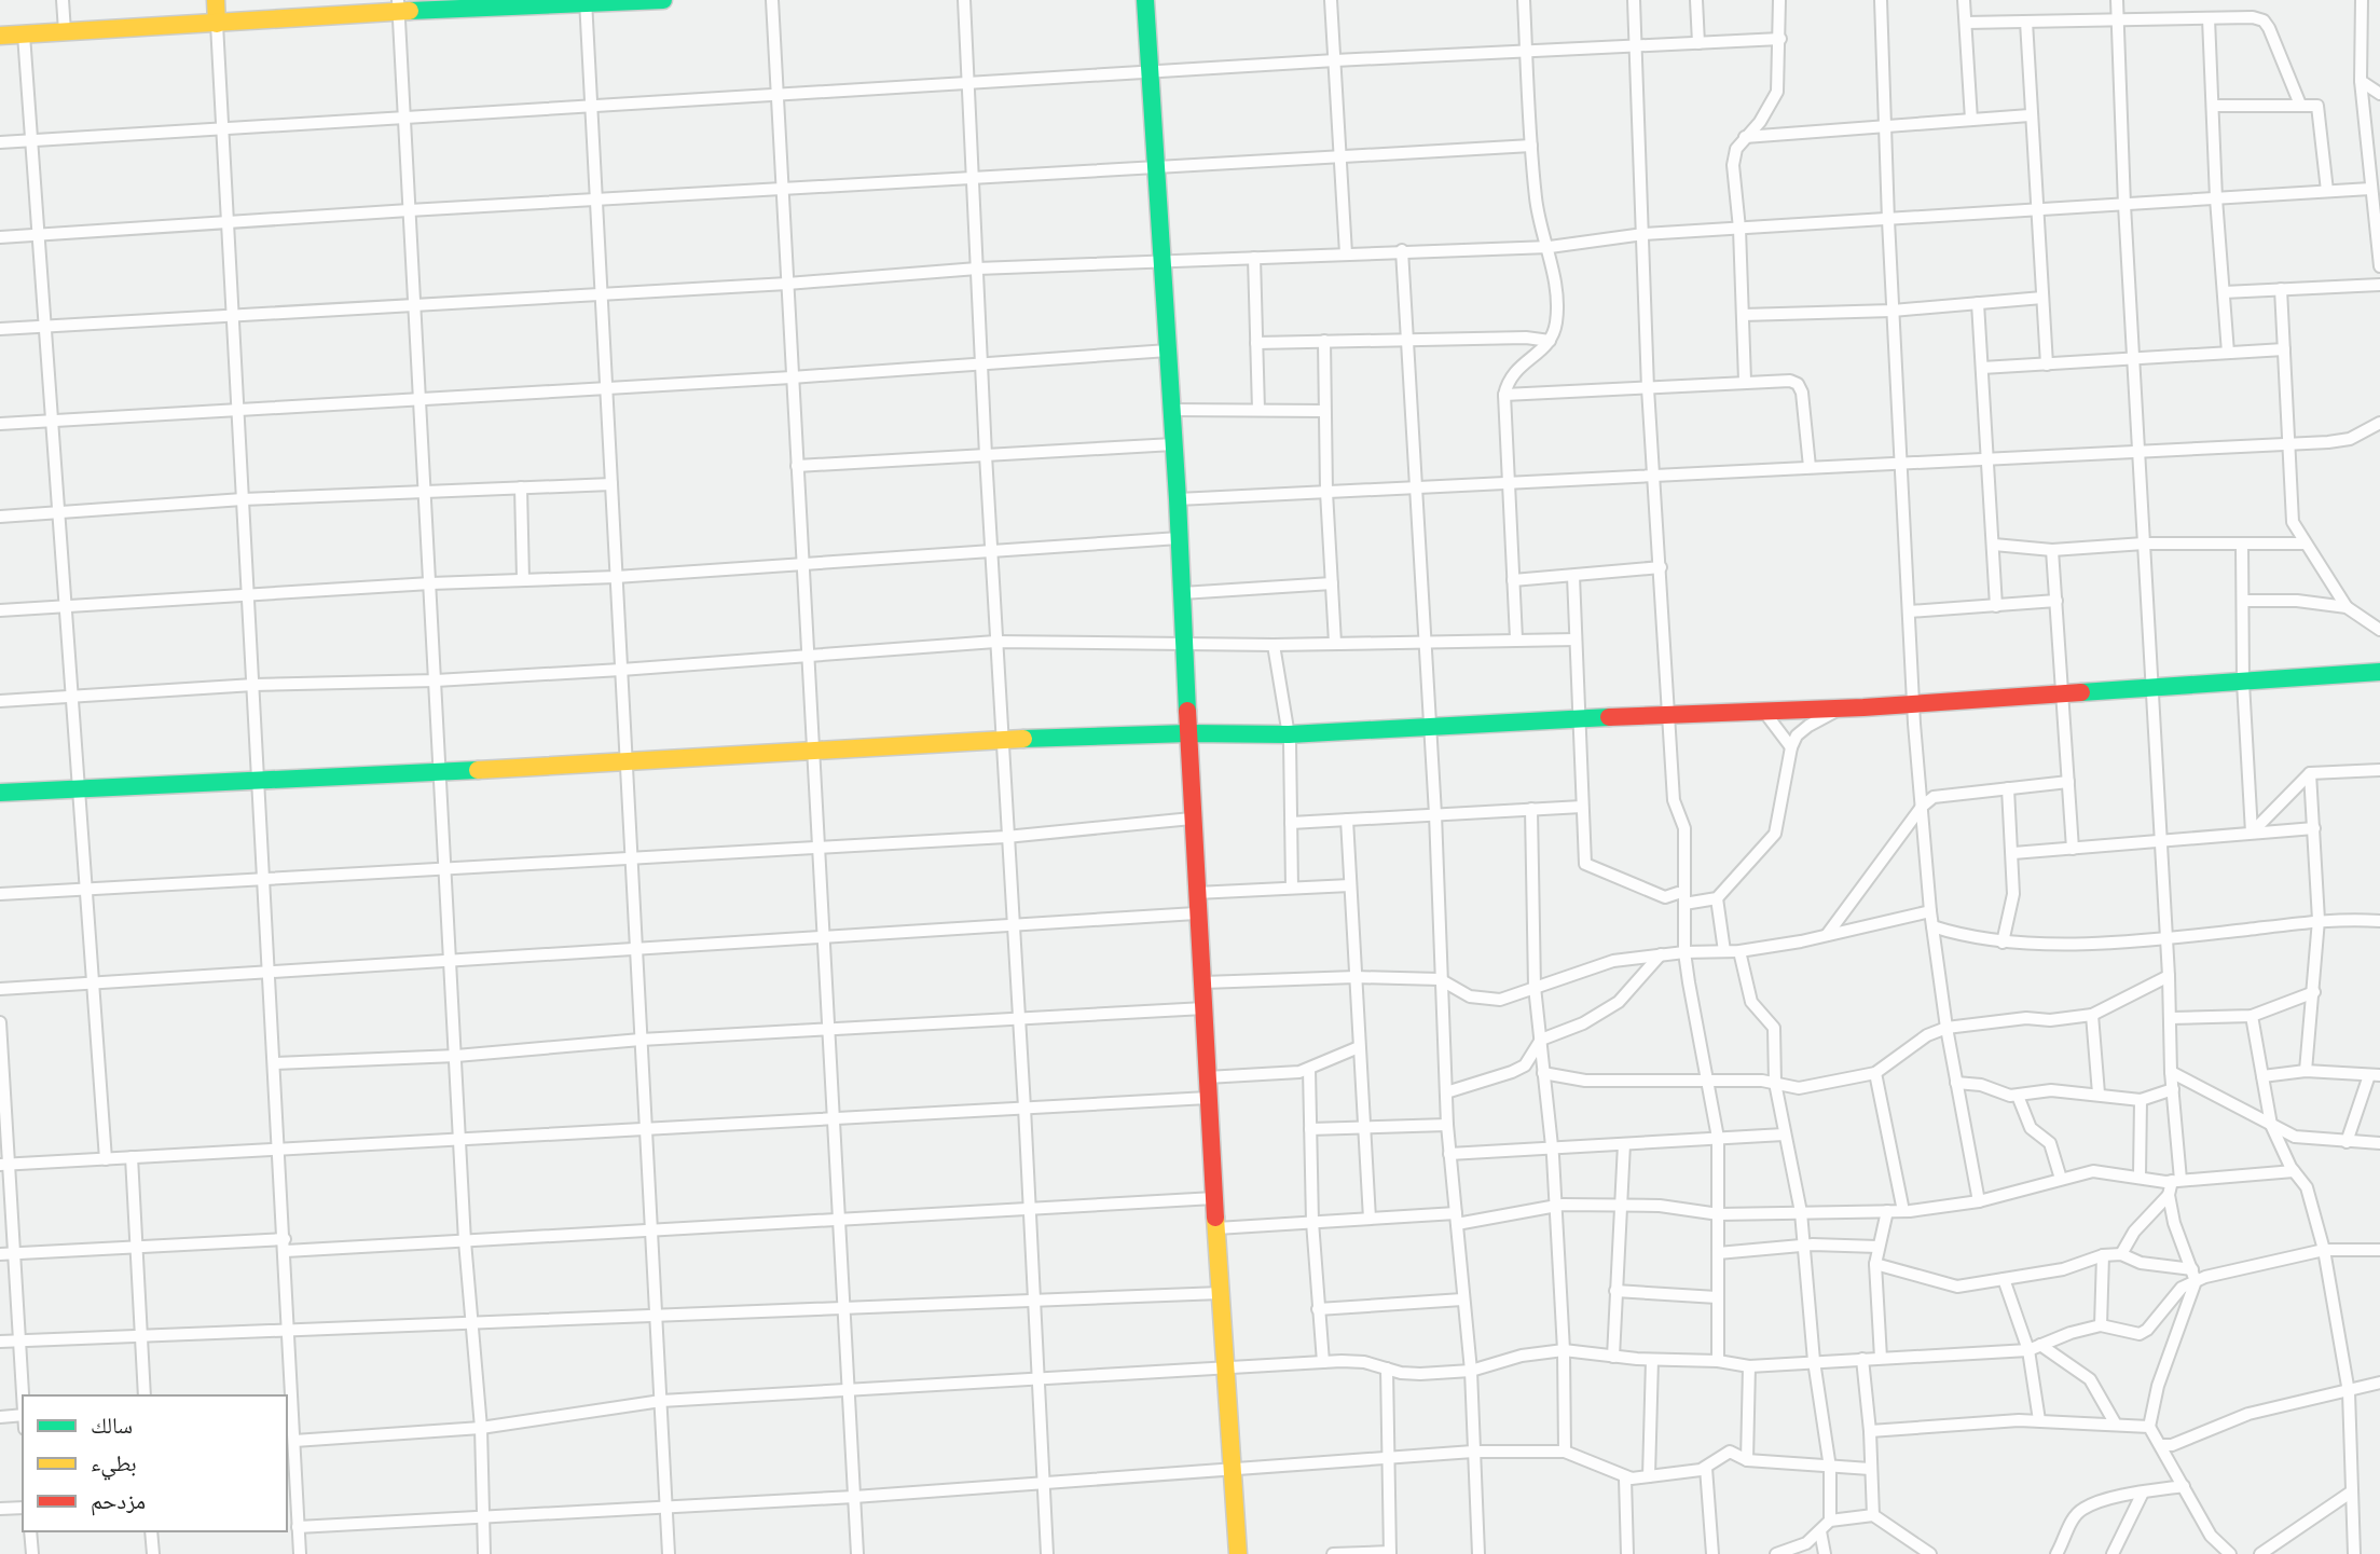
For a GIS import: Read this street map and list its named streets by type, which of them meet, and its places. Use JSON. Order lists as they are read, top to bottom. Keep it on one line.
{"legend":["سالك","بطيء","مزدحم"]}
